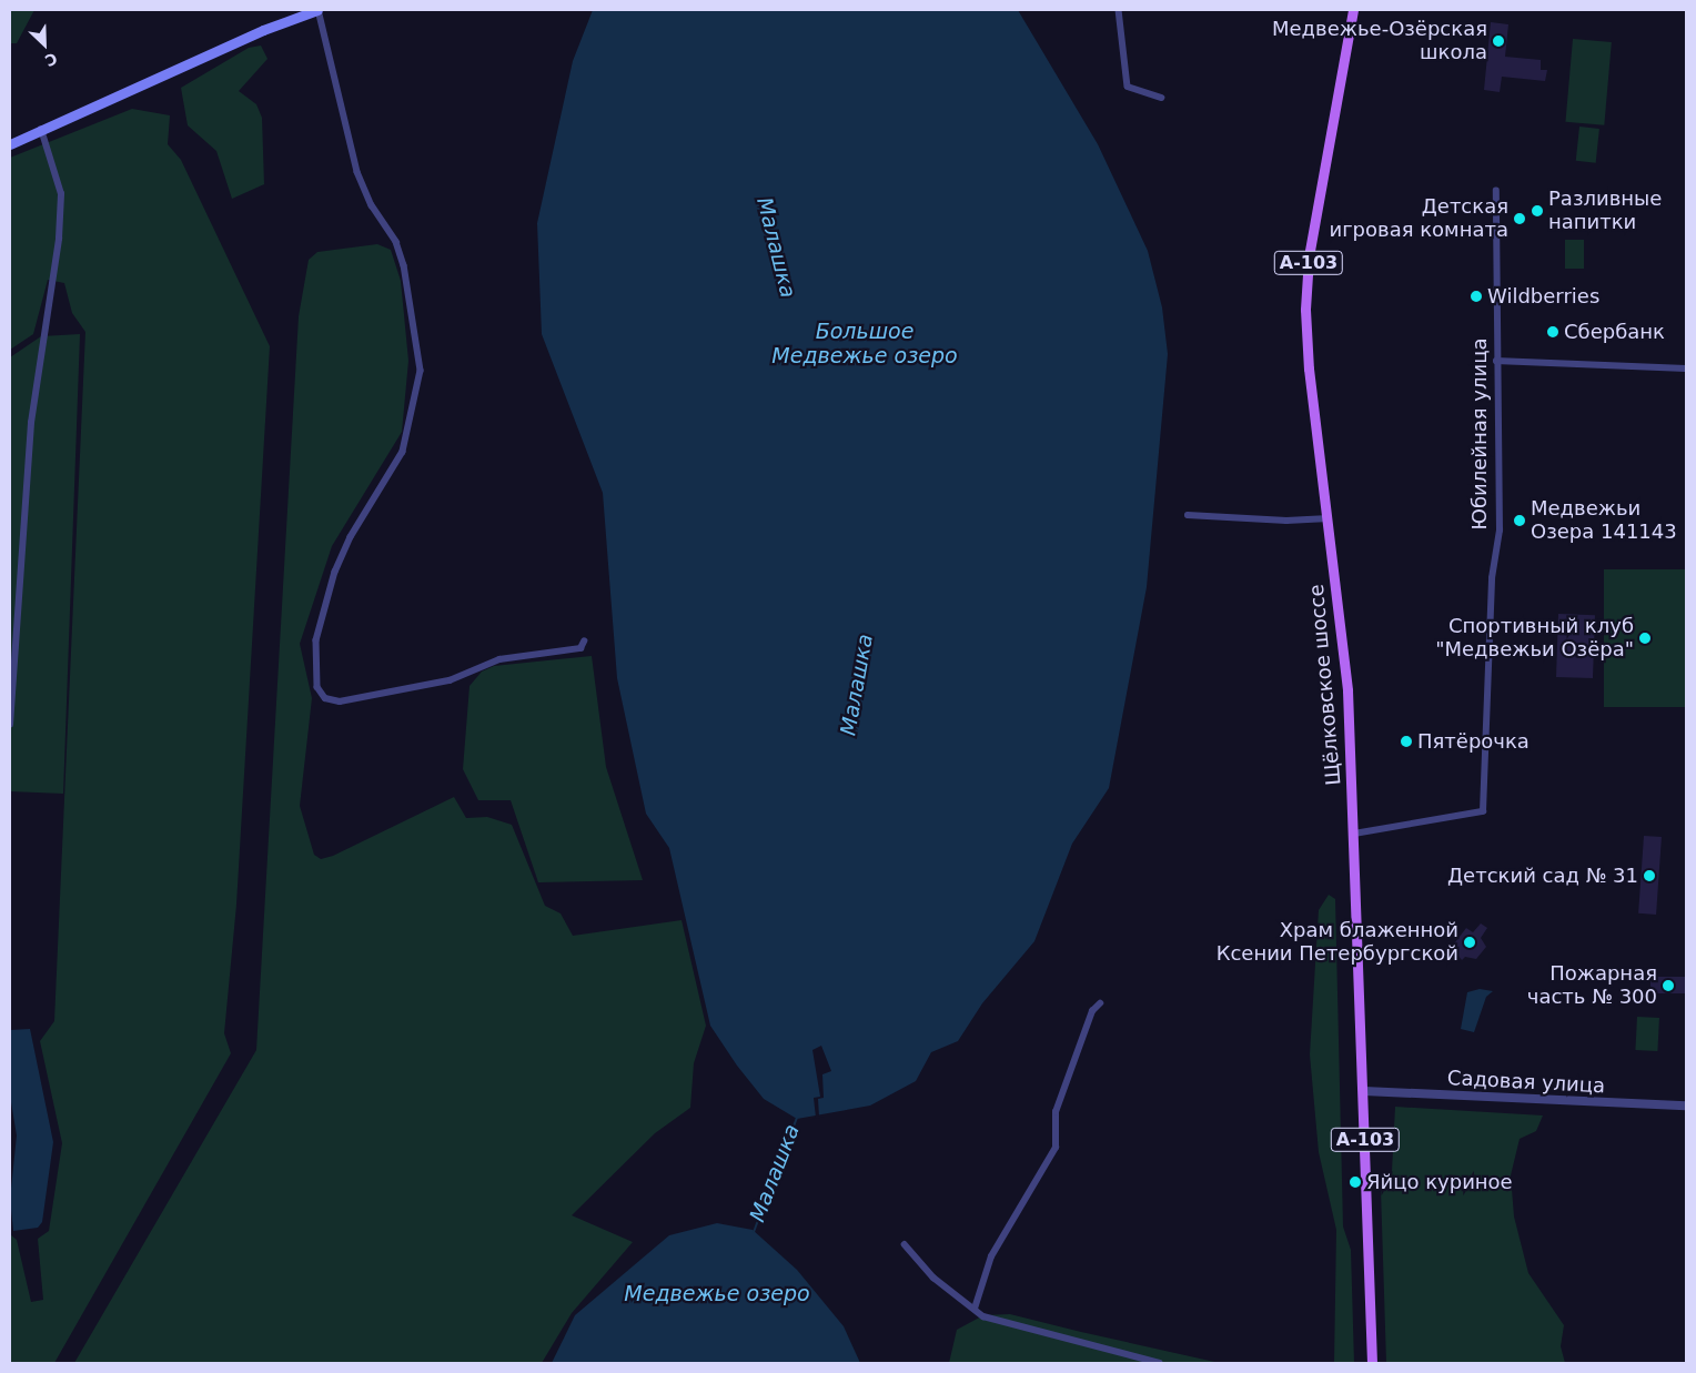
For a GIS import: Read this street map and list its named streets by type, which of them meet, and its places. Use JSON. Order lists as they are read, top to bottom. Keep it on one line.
{"streets":{"main road":["А-103","Щёлковское шоссе"],"street":["Юбилейная улица","Садовая улица"]},"crossings":[["Юбилейная улица","Щёлковское шоссе"],["Щёлковское шоссе","Садовая улица"]],"water":["Малашка","Большое Медвежье озеро","Медвежье озеро"],"places":["Медвежье-Озёрская школа","Разливные напитки","Детская игровая комната","Wildberries","Сбербанк","Медвежьи Озера 141143","Спортивный клуб \"Медвежьи Озёра\"","Пятёрочка","Детский сад № 31","Храм блаженной Ксении Петербургской","Пожарная часть № 300","Яйцо куриное"],"north":"bottom right"}
